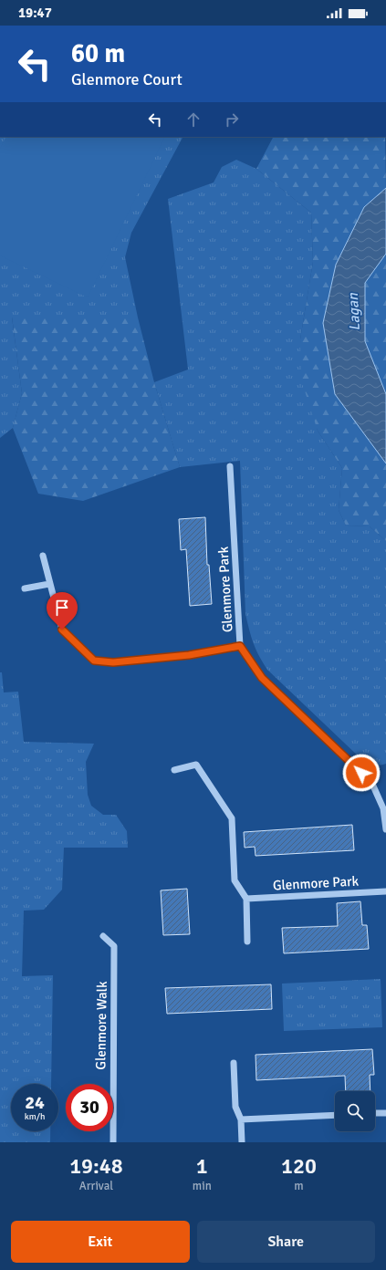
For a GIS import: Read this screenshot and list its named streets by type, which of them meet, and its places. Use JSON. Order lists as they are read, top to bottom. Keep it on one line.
{"streets":{"street":["Glenmore Park","Glenmore Walk"]},"water":["Lagan"],"page":{"status":"19:47","turn":["60 m","Glenmore Court"],"speed":"24 km/h","limit":"30","eta":["19:48","Arrival","1","min","120","m"],"buttons":["Exit","Share"]}}
